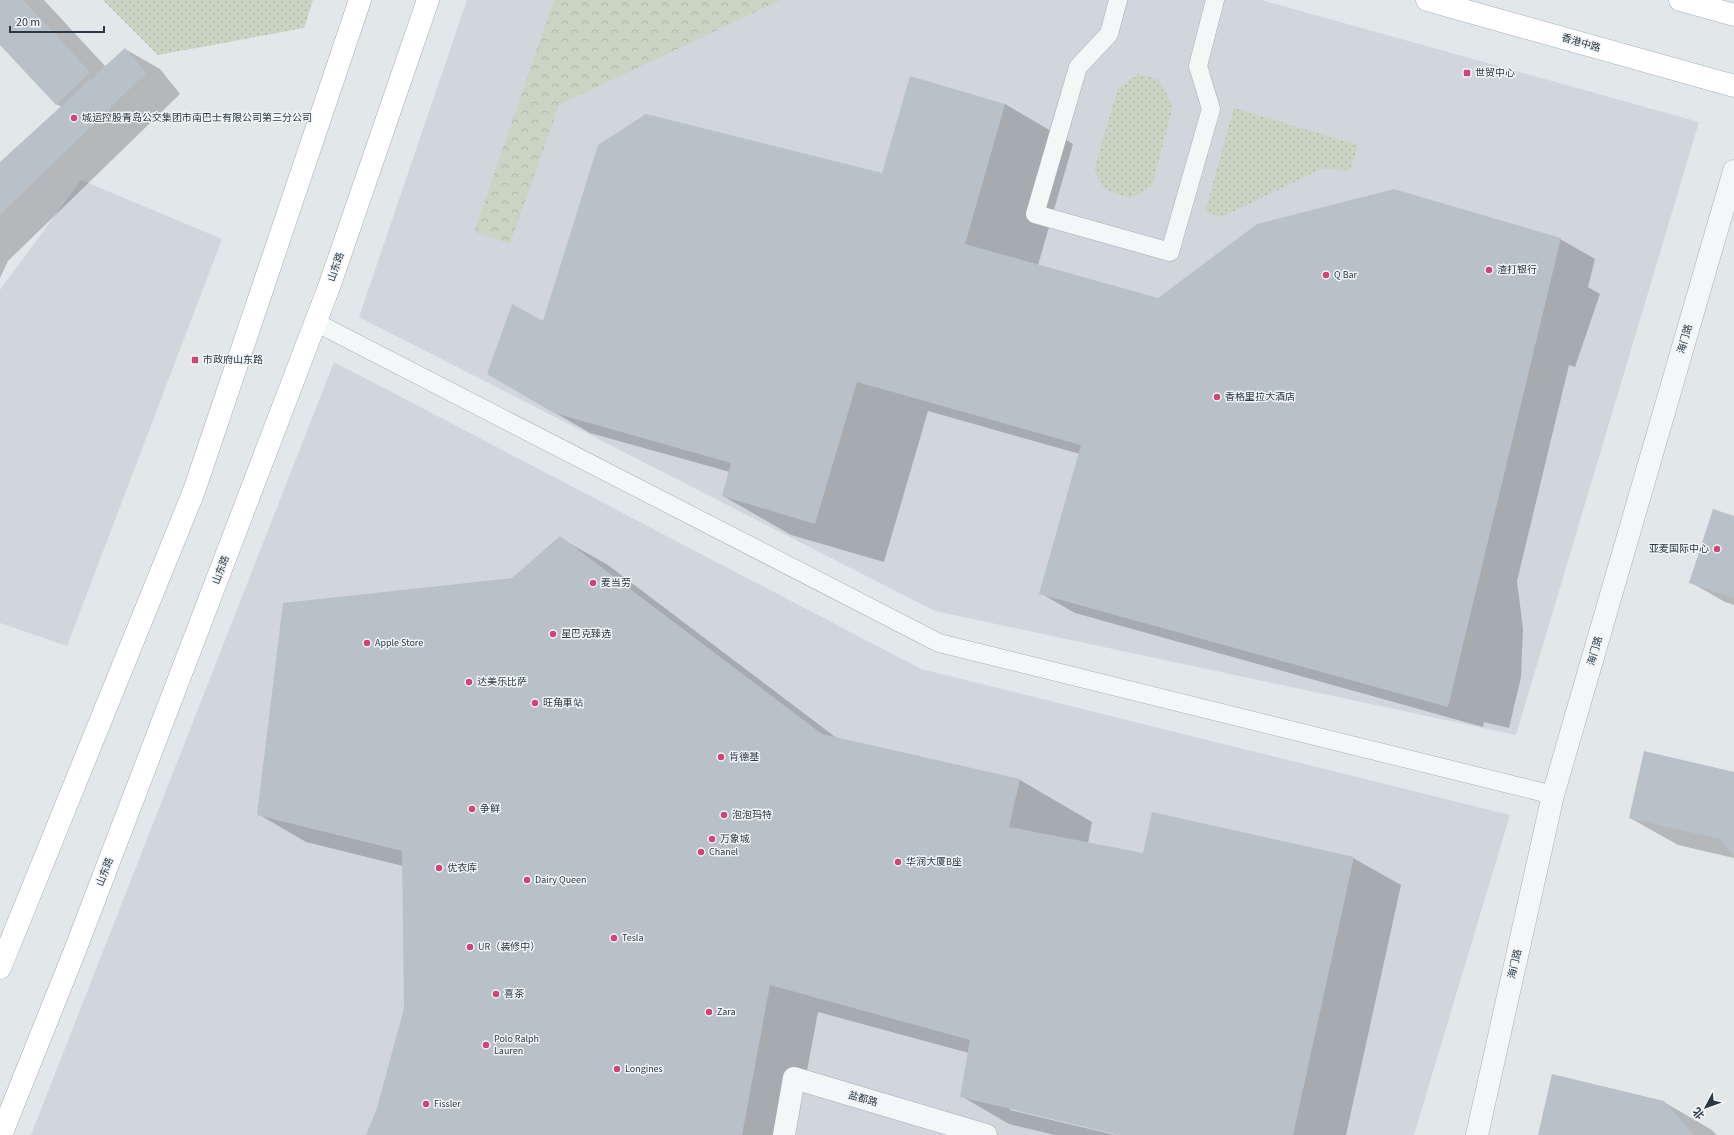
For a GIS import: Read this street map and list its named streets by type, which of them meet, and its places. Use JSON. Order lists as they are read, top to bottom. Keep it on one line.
{"streets":{"main road":["香港中路","山东路"],"street":["海门路","盐都路"]},"places":{"transit":["世贸中心","市政府山东路"],"other":["城运控股青岛公交集团市南巴士有限公司第三分公司","渣打银行","Q Bar","香格里拉大酒店","亚麦国际中心","麦当劳","星巴克臻选","Apple Store","达美乐比萨","旺角車站","肯德基","争鲜","泡泡玛特","万象城","Chanel","华润大厦B座","优衣库","Dairy Queen","Tesla","UR（装修中）","喜茶","Zara","Polo Ralph Lauren","Longines","Fissler"]},"scale_bar":"20 m","north":"bottom left"}
